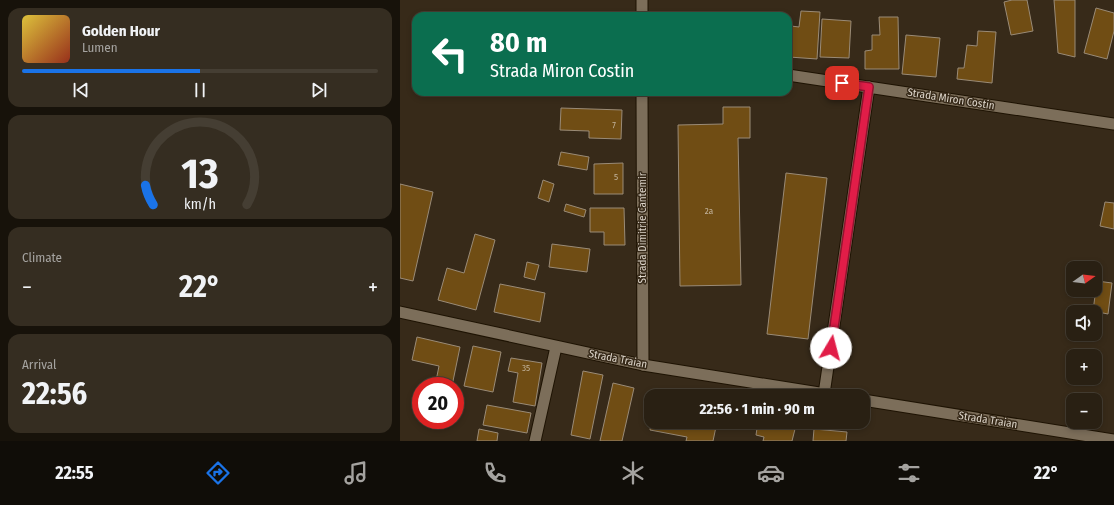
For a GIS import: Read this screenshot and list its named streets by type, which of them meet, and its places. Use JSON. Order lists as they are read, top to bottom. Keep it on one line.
{"streets":{"street":["Strada Miron Costin","Strada Dimitrie Cantemir","Strada Traian"]},"crossings":[["Strada Dimitrie Cantemir","Strada Traian"]],"house_numbers":["7","5","2a","35"],"north":"right","page":{"turn":["80 m","Strada Miron Costin"],"song":["Golden Hour","Lumen"],"tile":["Climate",["Arrival","22:56"]],"map_buttons":["+","−"],"heat":["−","22°","+"],"limit":"20","trip":"22:56 · 1 min · 90 m","tabs":["22:55","22°"],"gauge":["13","km/h"]}}
